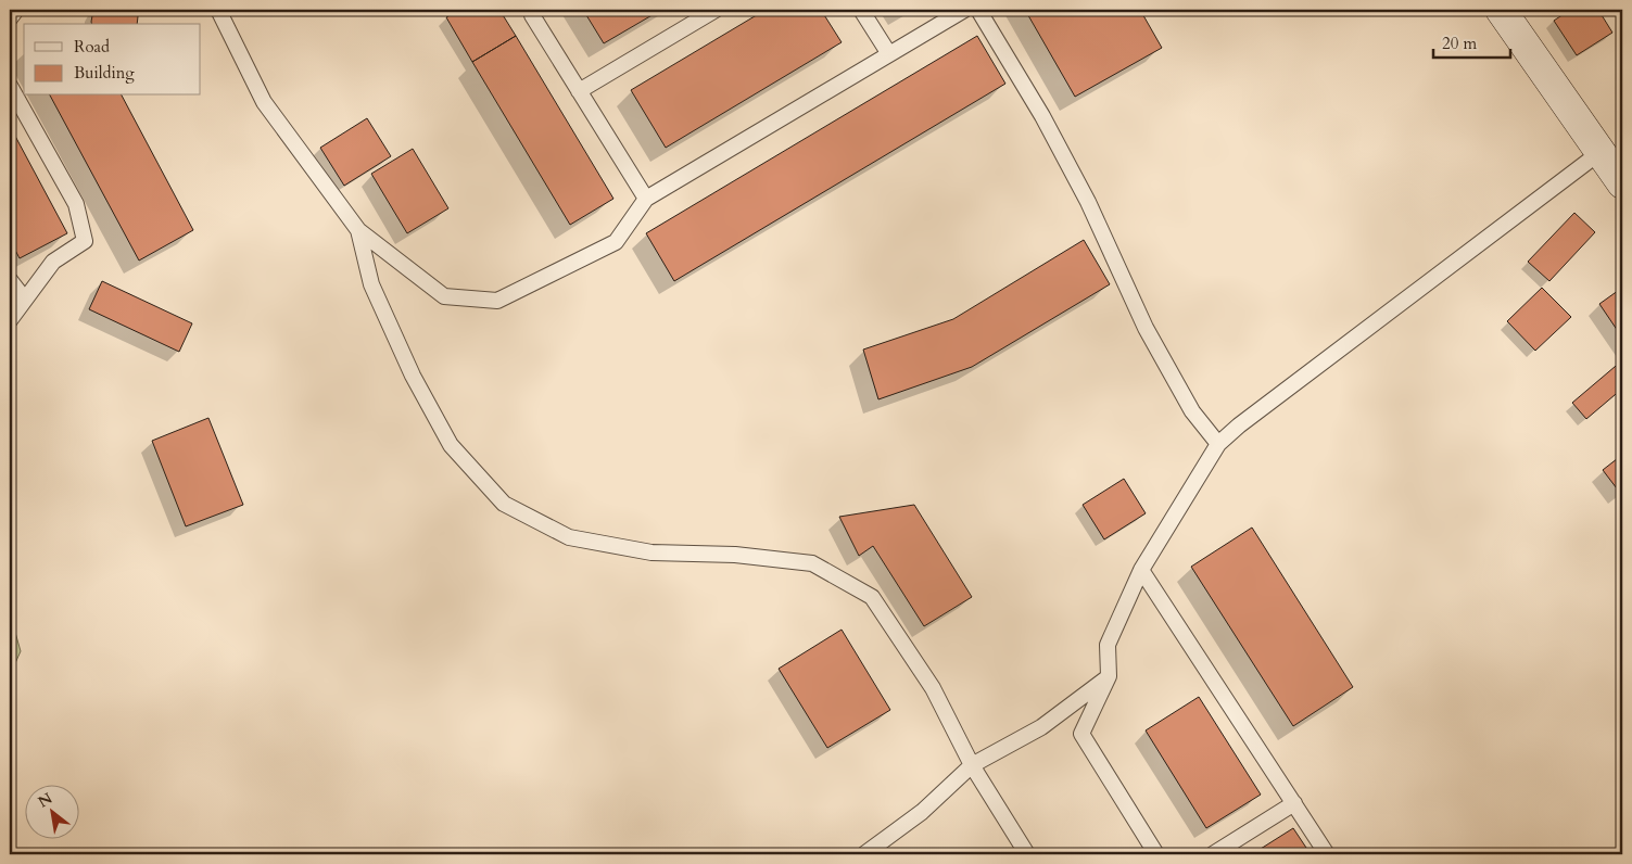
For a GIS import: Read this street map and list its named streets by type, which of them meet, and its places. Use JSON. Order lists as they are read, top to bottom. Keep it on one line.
{"legend":["Road","Building"],"scale_bar":"20 m","north":"top left"}
